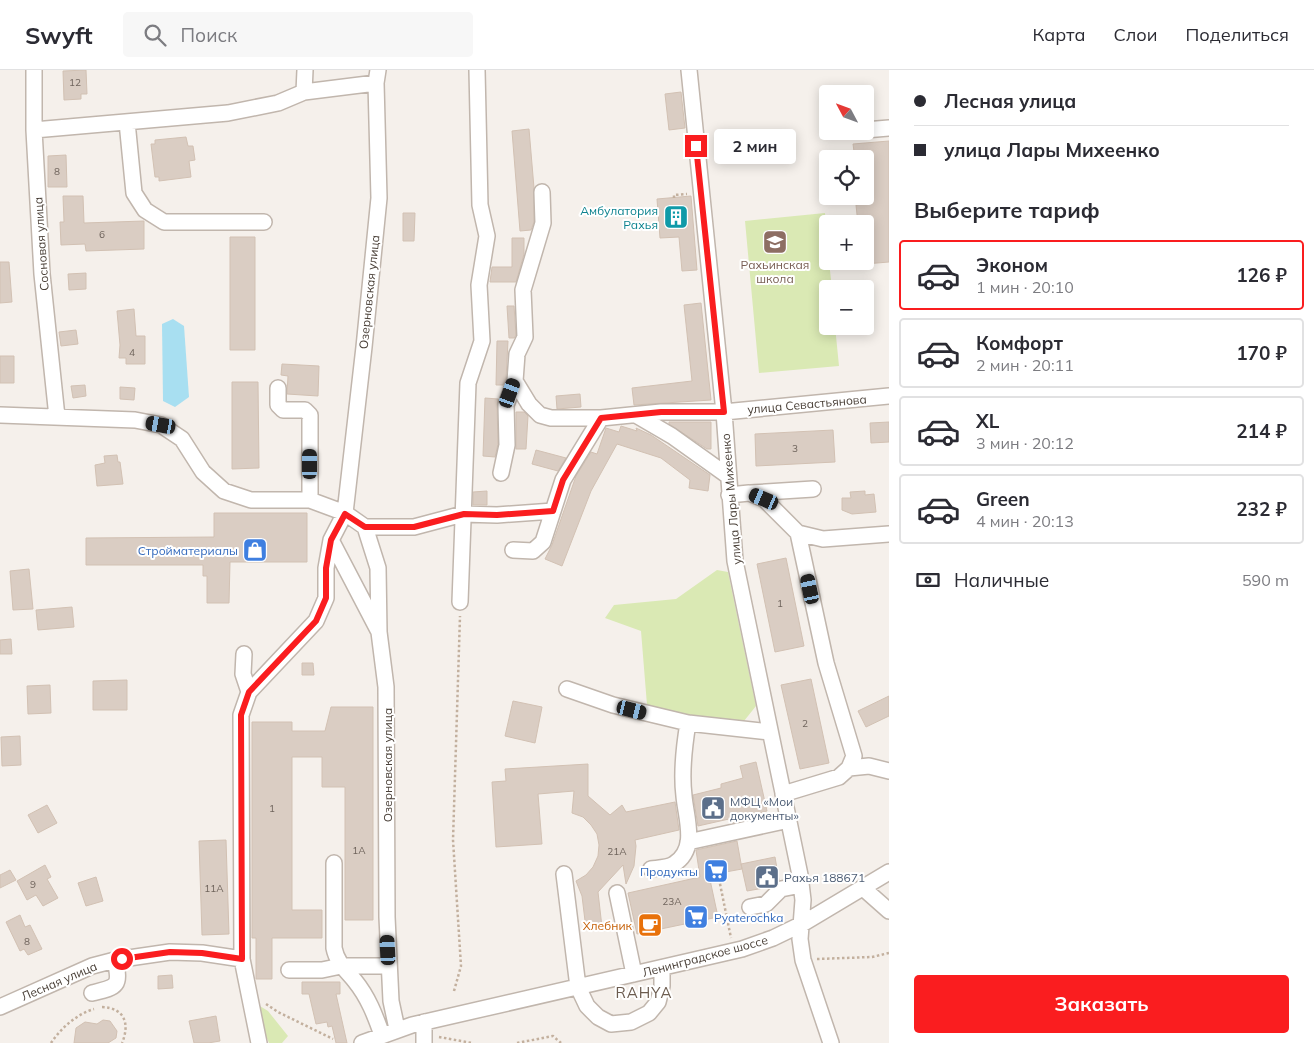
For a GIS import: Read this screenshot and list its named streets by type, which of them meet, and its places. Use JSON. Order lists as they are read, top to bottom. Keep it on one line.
{"streets":{"street":["Сосновая улица","Озерновская улица","улица Севастьянова","улица Лары Михеенко","Ленинградское шоссе","Лесная улица"]},"crossings":[["Озерновская улица","Ленинградское шоссе"],["Озерновская улица","Лесная улица"],["улица Севастьянова","улица Лары Михеенко"],["улица Лары Михеенко","Ленинградское шоссе"]],"districts":["RAHYA"],"places":{"building":["Амбулатория Рахья"],"school or university":["Рахьинская школа"],"shop":["Стройматериалы"],"public building":["МФЦ «Мои документы»","Рахья 188671"],"supermarket":["Продукты","Pyaterochka"],"cafe":["Хлебник"]},"house_numbers":["12","8","6","4","3","1","2","1","1А","21А","9","11А","23А","8"],"north":"top left","page":{"header":"Swyft","search":"Поиск","nav":["Карта","Слои","Поделиться"],"banner":["Лесная улица","улица Лары Михеенко"],"map_buttons":["+","−"],"bubble":"2 мин","heading":"Выберите тариф","list":[{"name":"Эконом","note":"1 мин · 20:10","value":"126 ₽"},{"name":"Комфорт","note":"2 мин · 20:11","value":"170 ₽"},{"name":"XL","note":"3 мин · 20:12","value":"214 ₽"},{"name":"Green","note":"4 мин · 20:13","value":"232 ₽"}],"pay":["Наличные","590 m"],"buttons":"Заказать"}}
